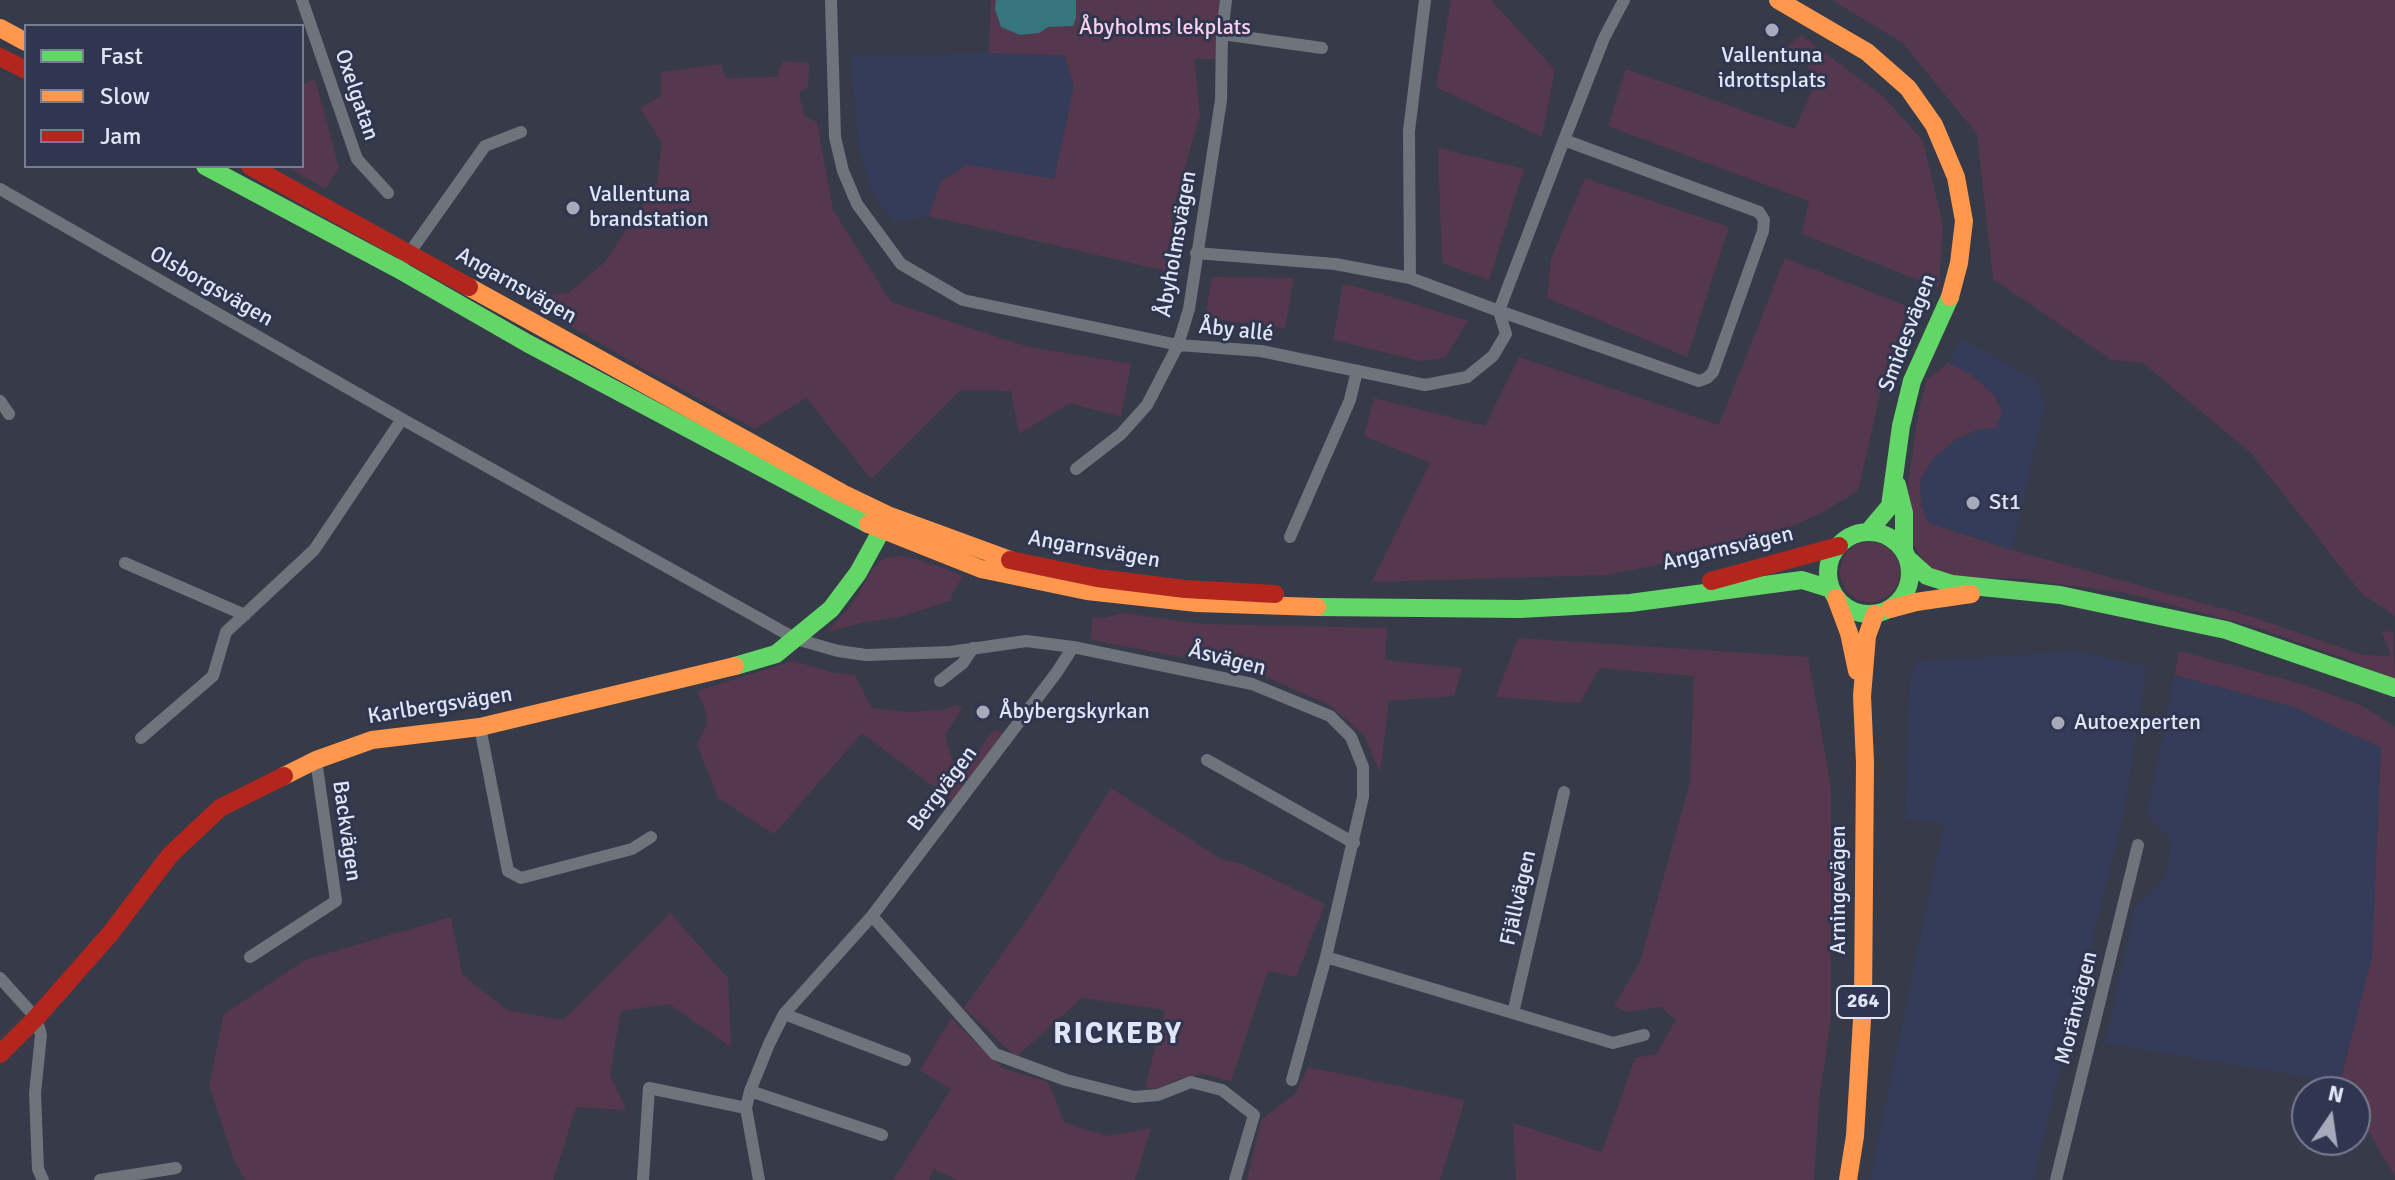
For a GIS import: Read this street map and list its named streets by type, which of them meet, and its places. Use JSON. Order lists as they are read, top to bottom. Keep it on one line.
{"streets":{"main road":["Angarnsvägen","Smidesvägen","Karlbergsvägen","Arningevägen","264"],"street":["Oxelgatan","Åbyholmsvägen","Olsborgsvägen","Åby allé","Åsvägen","Bergvägen","Backvägen","Fjällvägen","Moränvägen"]},"crossings":[["Åbyholmsvägen","Åby allé"],["Angarnsvägen","Smidesvägen"],["Angarnsvägen","Karlbergsvägen"],["Angarnsvägen","Arningevägen"],["Olsborgsvägen","Åsvägen"],["Olsborgsvägen","Karlbergsvägen"],["Smidesvägen","Arningevägen"],["Åsvägen","Karlbergsvägen"],["Åsvägen","Bergvägen"],["Karlbergsvägen","Backvägen"]],"districts":["RICKEBY"],"parks":["Åbyholms lekplats"],"places":["Vallentuna idrottsplats","Vallentuna brandstation","St1","Åbybergskyrkan","Autoexperten"],"legend":["Fast","Slow","Jam"],"north":"top"}
